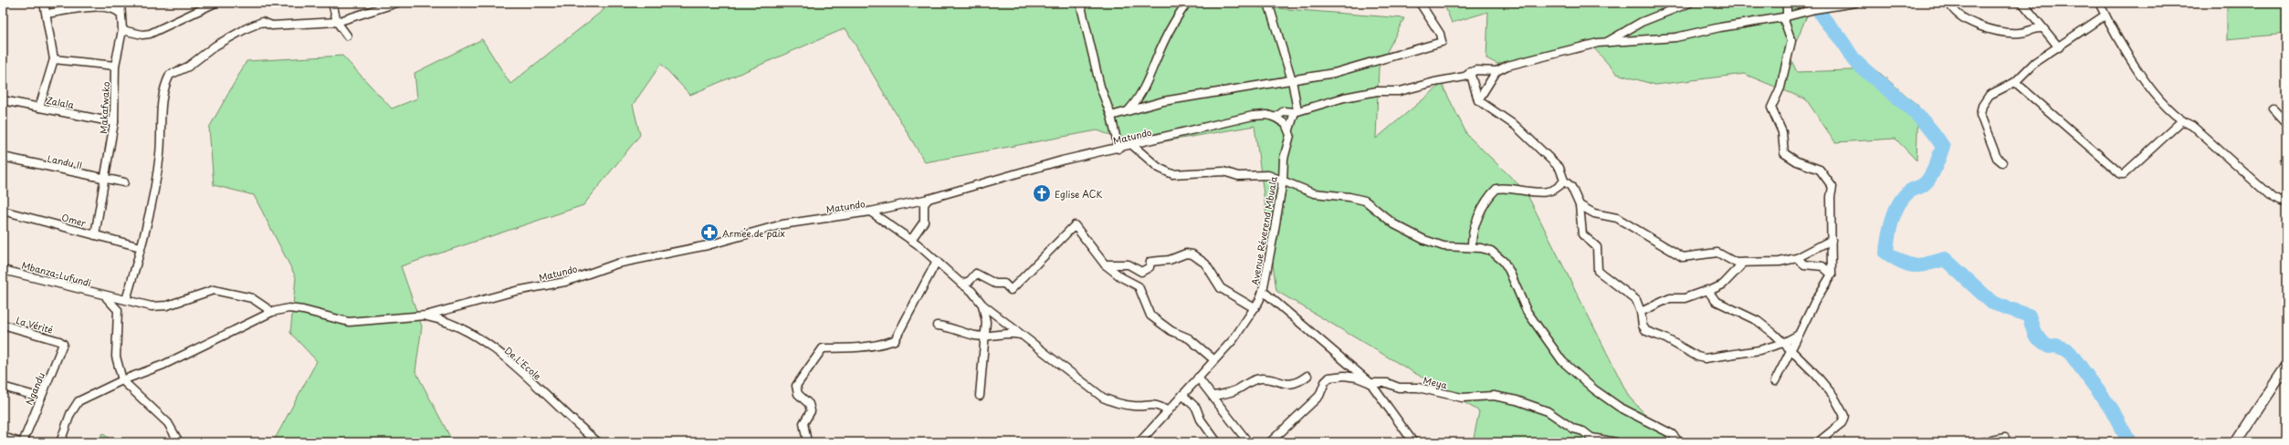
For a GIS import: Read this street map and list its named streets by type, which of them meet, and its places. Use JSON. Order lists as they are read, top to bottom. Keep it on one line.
{"streets":{"street":["Zalala","Makafwako","Matundo","Landu II","Omer","Avenue Réverend Mbuala","Mbanza-Lufundi","La Vérité","De L'Ecole","Meya","Ngandu"]},"crossings":[["Zalala","Makafwako"],["Makafwako","Landu II"],["Makafwako","Omer"],["Matundo","Avenue Réverend Mbuala"],["Matundo","Mbanza-Lufundi"],["Matundo","De L'Ecole"],["La Vérité","Ngandu"]],"places":{"church":["Eglise ACK"],"pharmacy":["Armée de paix"]}}
